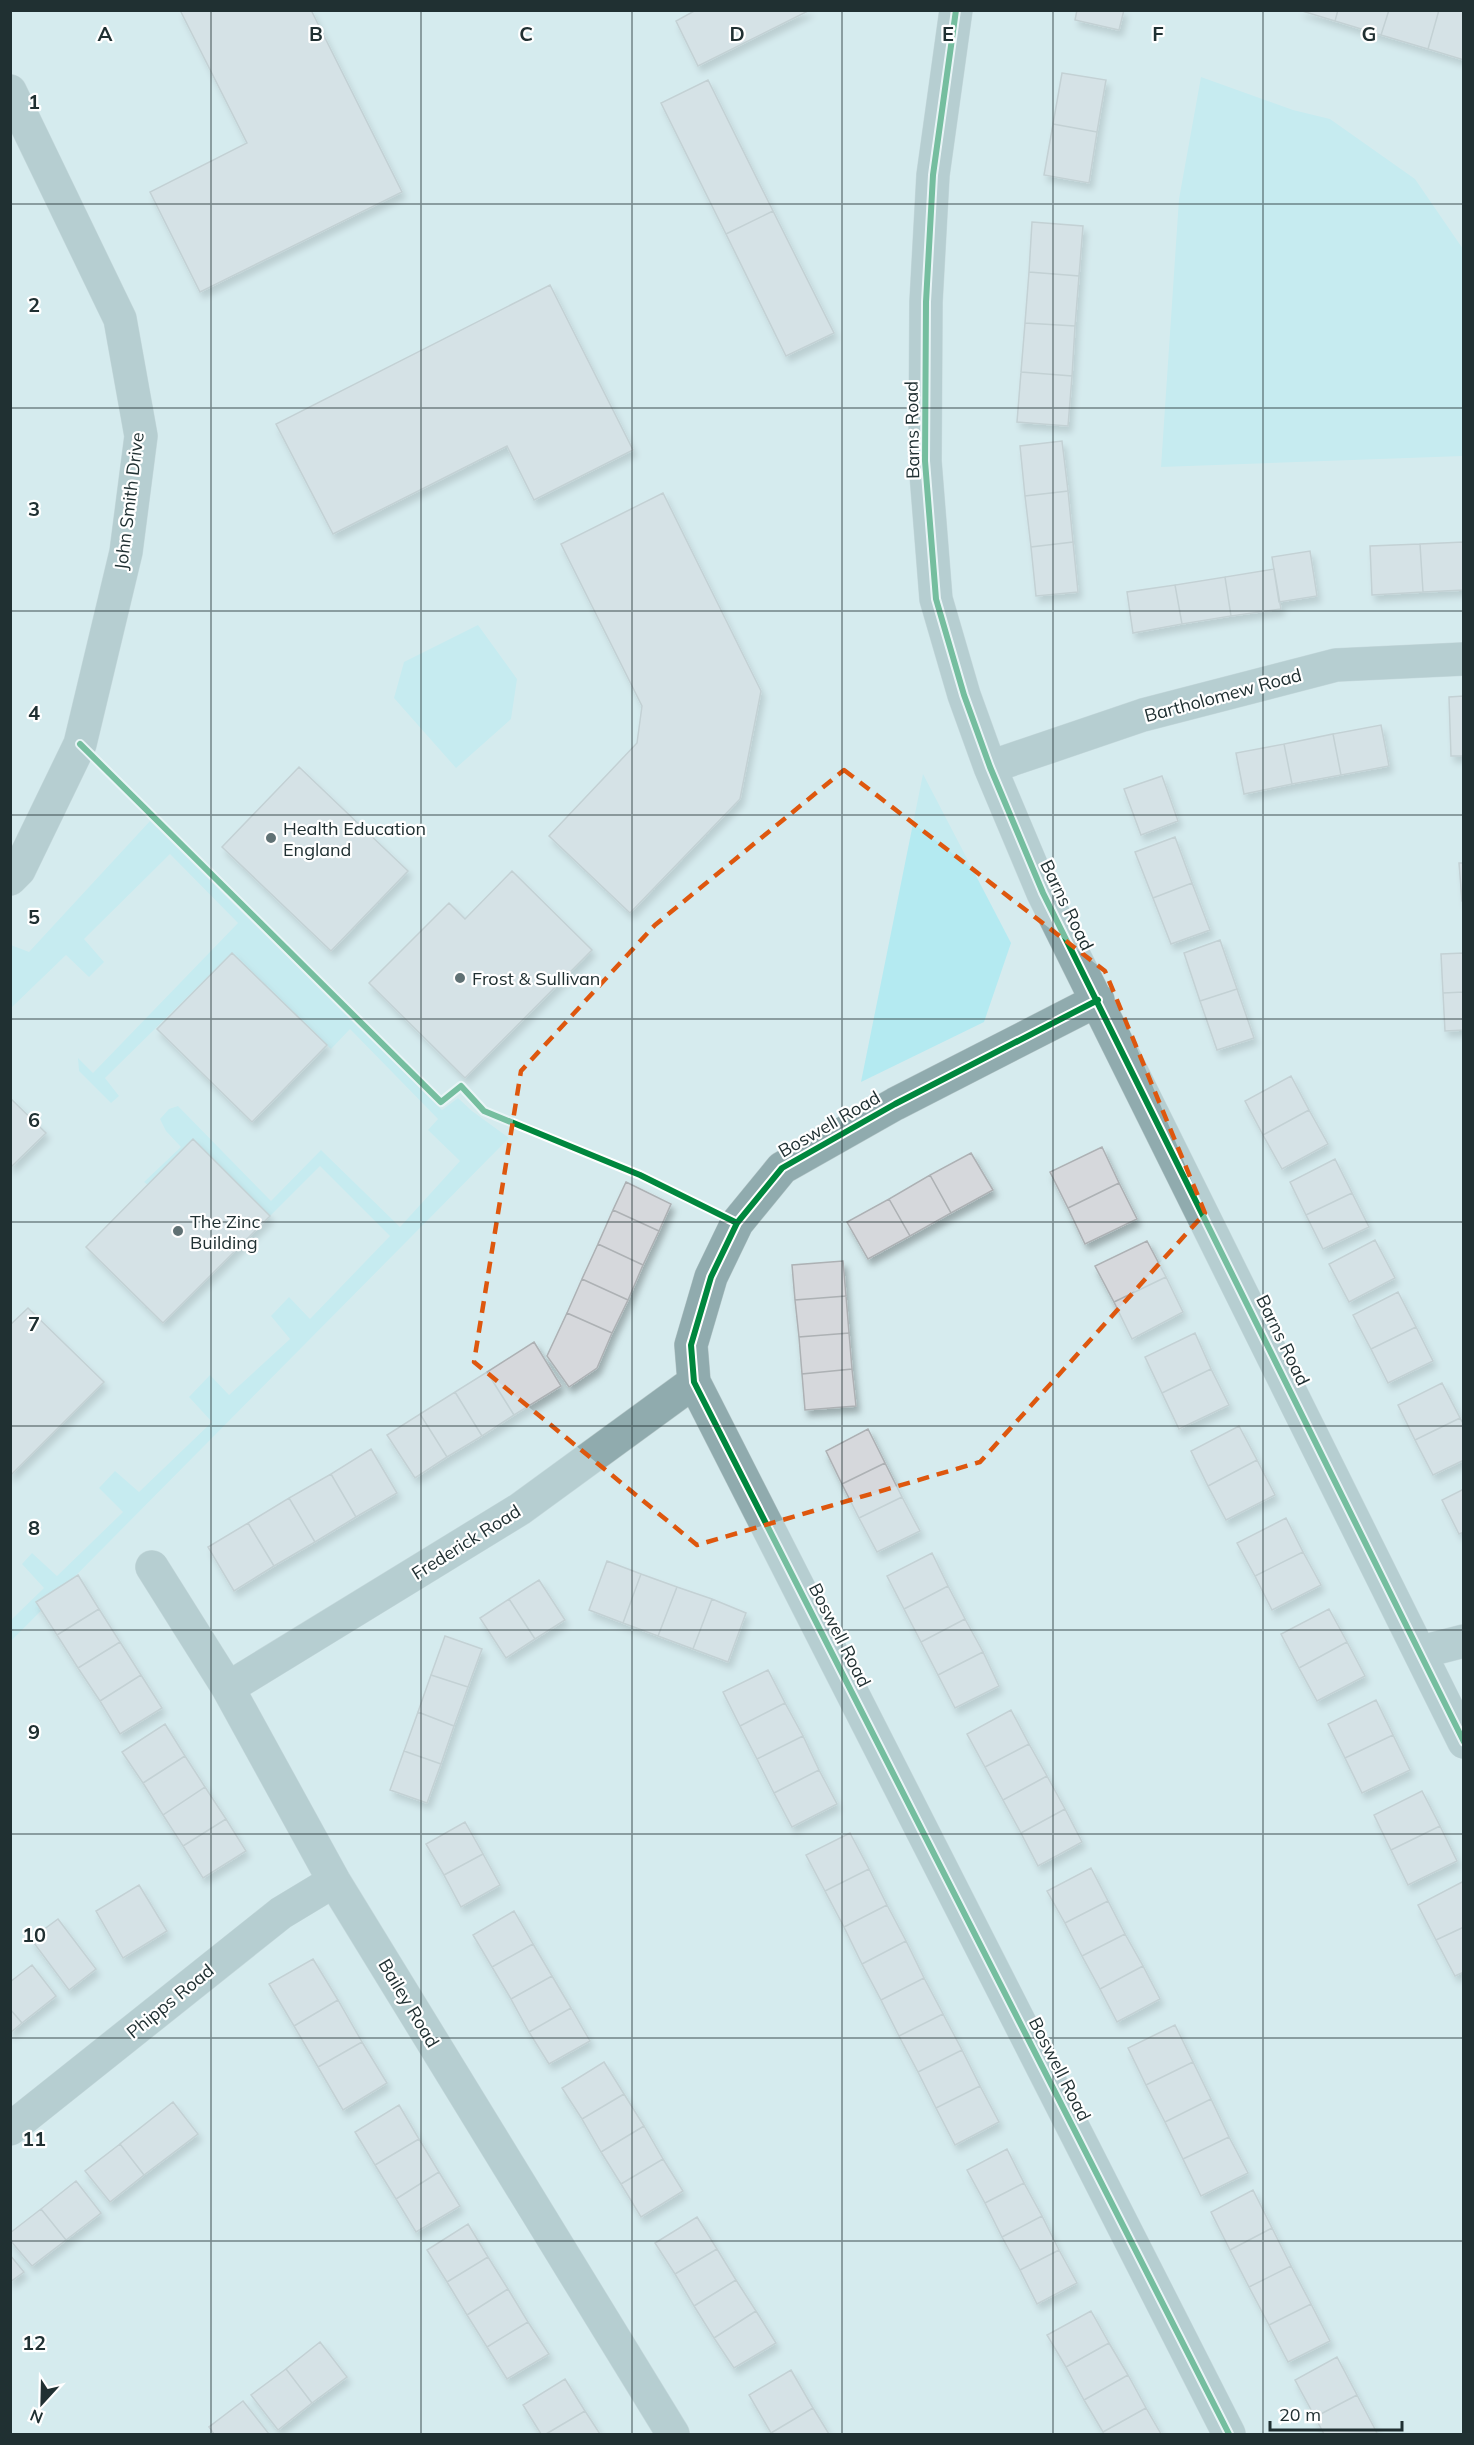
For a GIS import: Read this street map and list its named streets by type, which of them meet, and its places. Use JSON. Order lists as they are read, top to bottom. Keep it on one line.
{"streets":{"street":["Barns Road","John Smith Drive","Bartholomew Road","Boswell Road","Frederick Road","Phipps Road","Bailey Road"]},"crossings":[["Barns Road","Bartholomew Road"],["Barns Road","Boswell Road"],["Boswell Road","Frederick Road"],["Frederick Road","Bailey Road"],["Phipps Road","Bailey Road"]],"places":["Health Education England","Frost & Sullivan","The Zinc Building"],"scale_bar":"20 m","north":"bottom","grid":{"columns":["A","B","C","D","E","F","G"],"rows":["1","2","3","4","5","6","7","8","9","10","11","12"]}}
